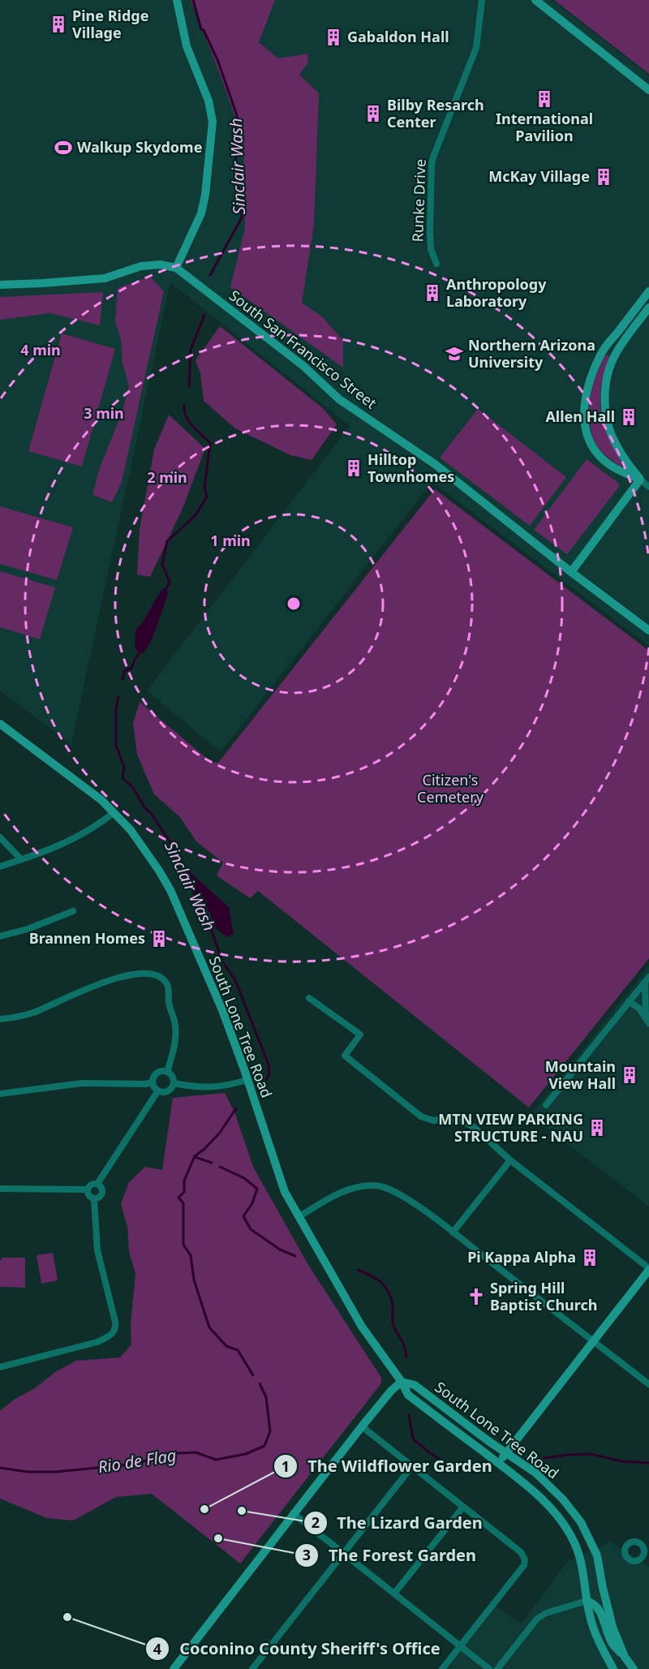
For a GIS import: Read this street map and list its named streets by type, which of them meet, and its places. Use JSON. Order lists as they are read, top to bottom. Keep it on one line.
{"streets":{"street":["Runke Drive","South San Francisco Street","South Lone Tree Road"]},"water":["Sinclair Wash","Rio de Flag"],"parks":["Citizen's Cemetery"],"places":{"building":["Pine Ridge Village","Gabaldon Hall","International Pavilion","Bilby Resarch Center","McKay Village","Anthropology Laboratory","Allen Hall","Hilltop Townhomes","Brannen Homes","Mountain View Hall","MTN VIEW PARKING STRUCTURE - NAU","Pi Kappa Alpha"],"sports":["Walkup Skydome"],"school or university":["Northern Arizona University"],"church":["Spring Hill Baptist Church"],"other":["The Wildflower Garden","The Lizard Garden","The Forest Garden","Coconino County Sheriff's Office"]},"rings":["4 min","3 min","2 min","1 min"]}
